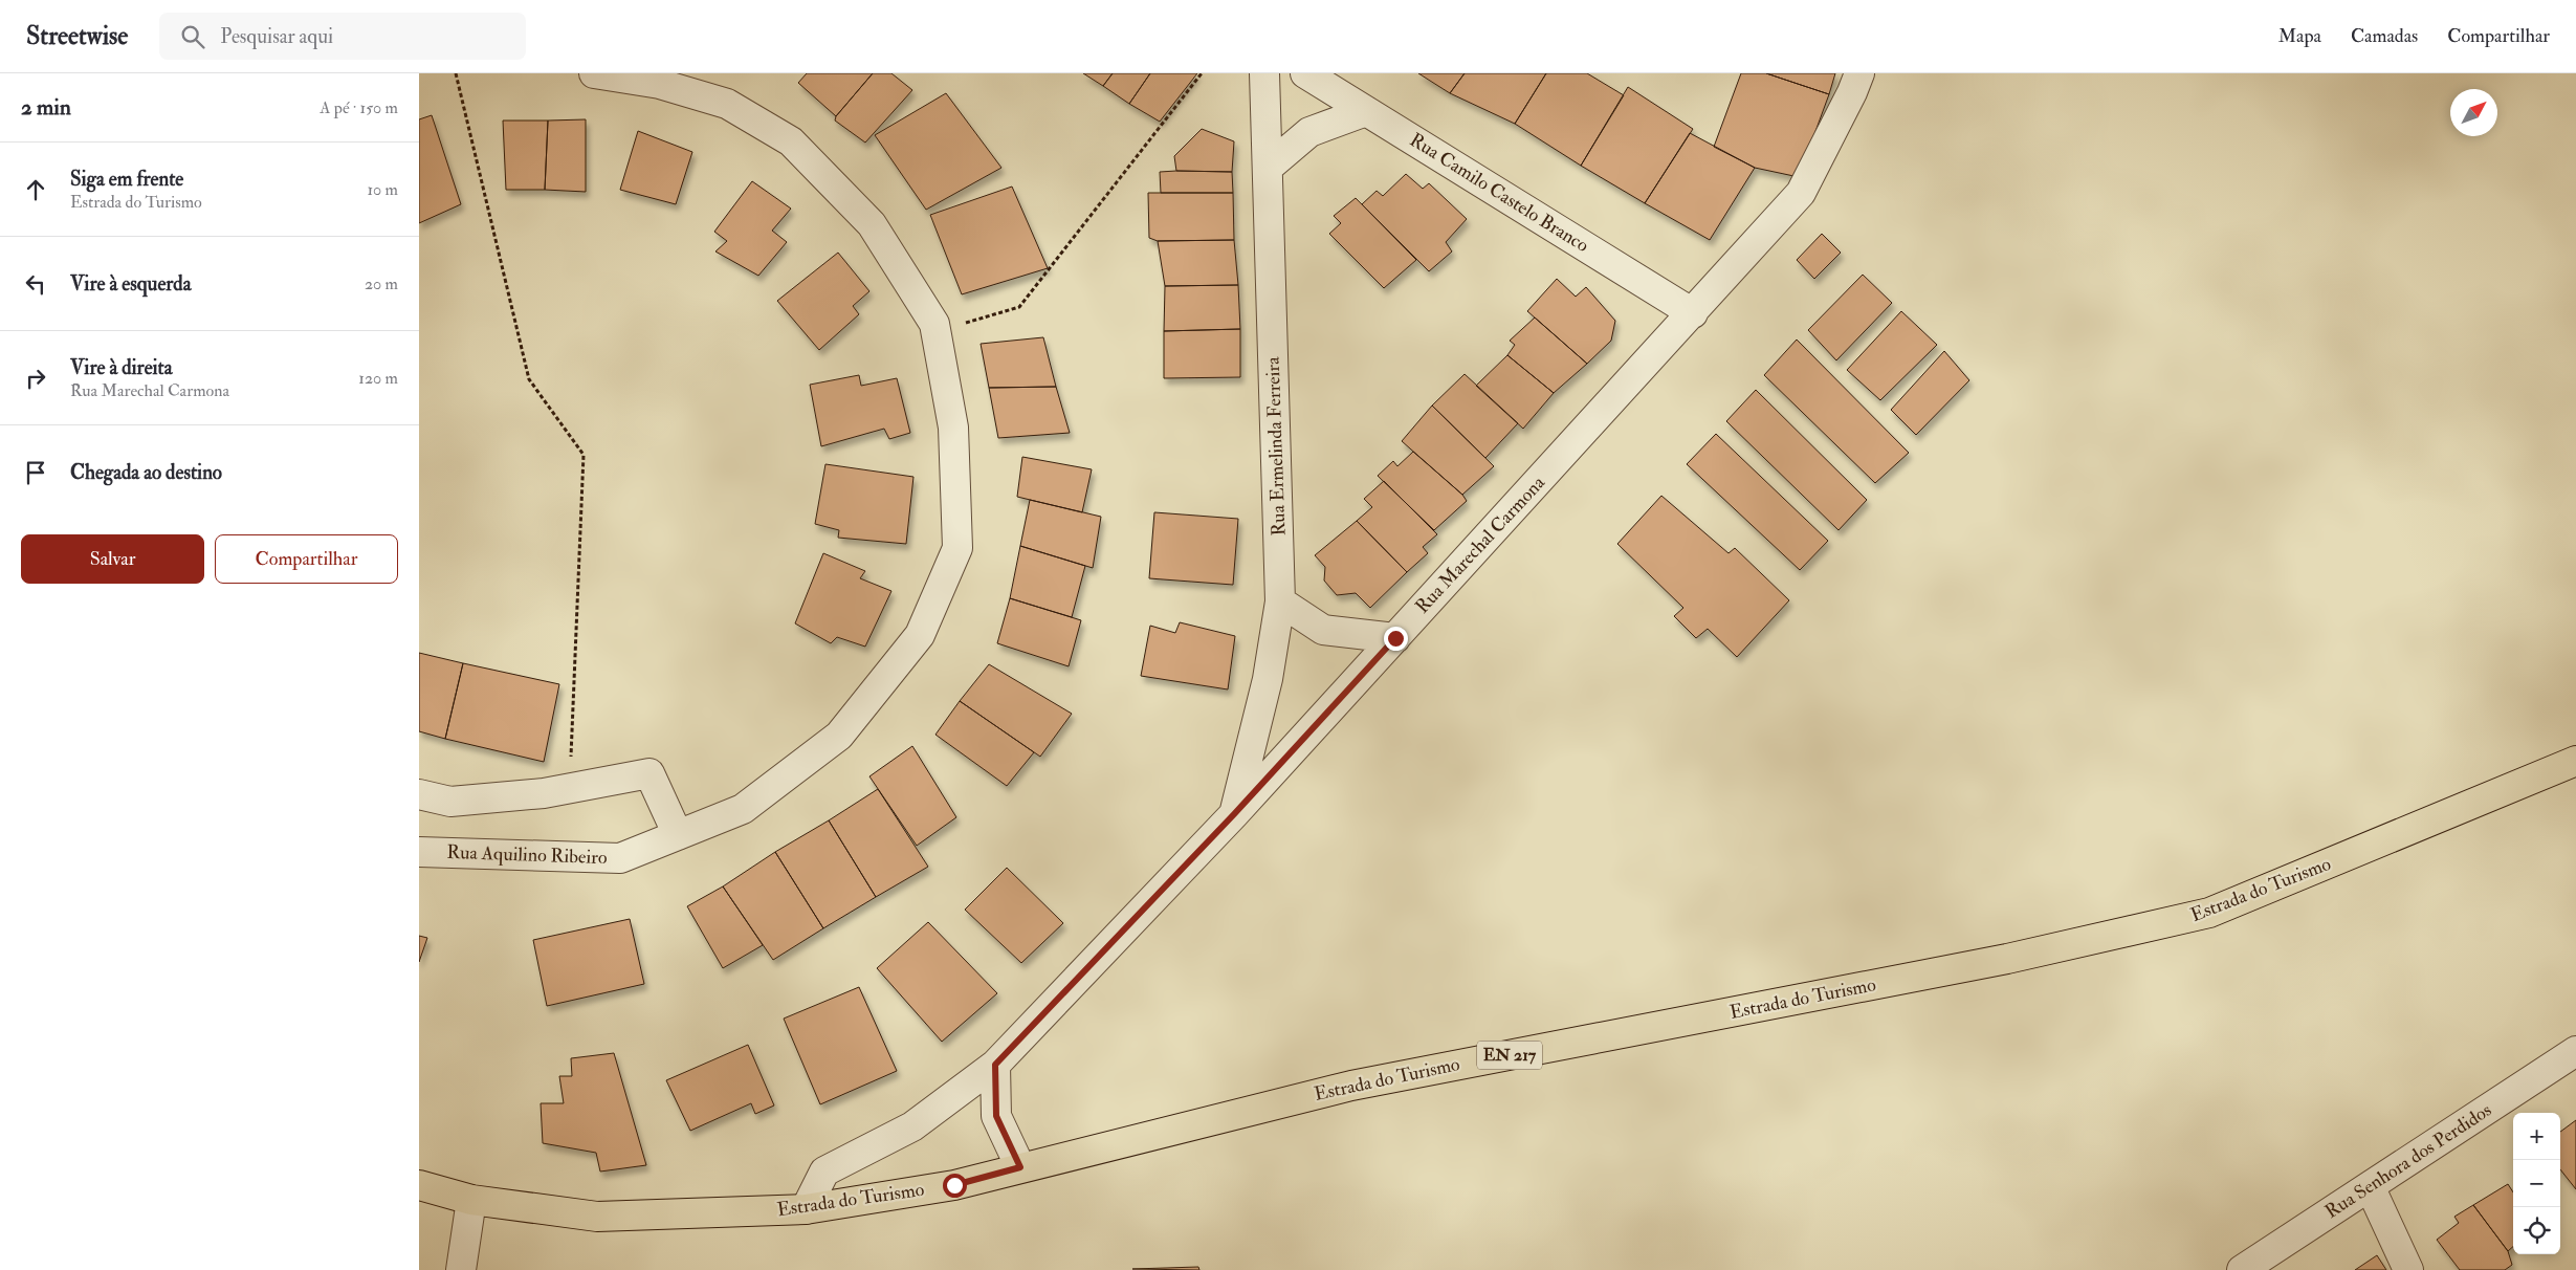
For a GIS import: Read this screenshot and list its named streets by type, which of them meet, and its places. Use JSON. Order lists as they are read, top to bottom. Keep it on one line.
{"streets":{"main road":["Estrada do Turismo","EN 217"],"street":["Rua Camilo Castelo Branco","Rua Ermelinda Ferreira","Rua Marechal Carmona","Rua Aquilino Ribeiro","Rua Senhora dos Perdidos"]},"crossings":[["Rua Camilo Castelo Branco","Rua Marechal Carmona"],["Rua Ermelinda Ferreira","Rua Marechal Carmona"],["Rua Marechal Carmona","Estrada do Turismo"]],"north":"top right","page":{"header":"Streetwise","search":"Pesquisar aqui","nav":["Mapa","Camadas","Compartilhar"],"heading":["2 min","A pé · 150 m"],"list":[["Siga em frente","Estrada do Turismo","10 m"],["Vire à esquerda","20 m"],["Vire à direita","Rua Marechal Carmona","120 m"],"Chegada ao destino"],"buttons":["Salvar","Compartilhar"],"map_buttons":["+","−"]}}
